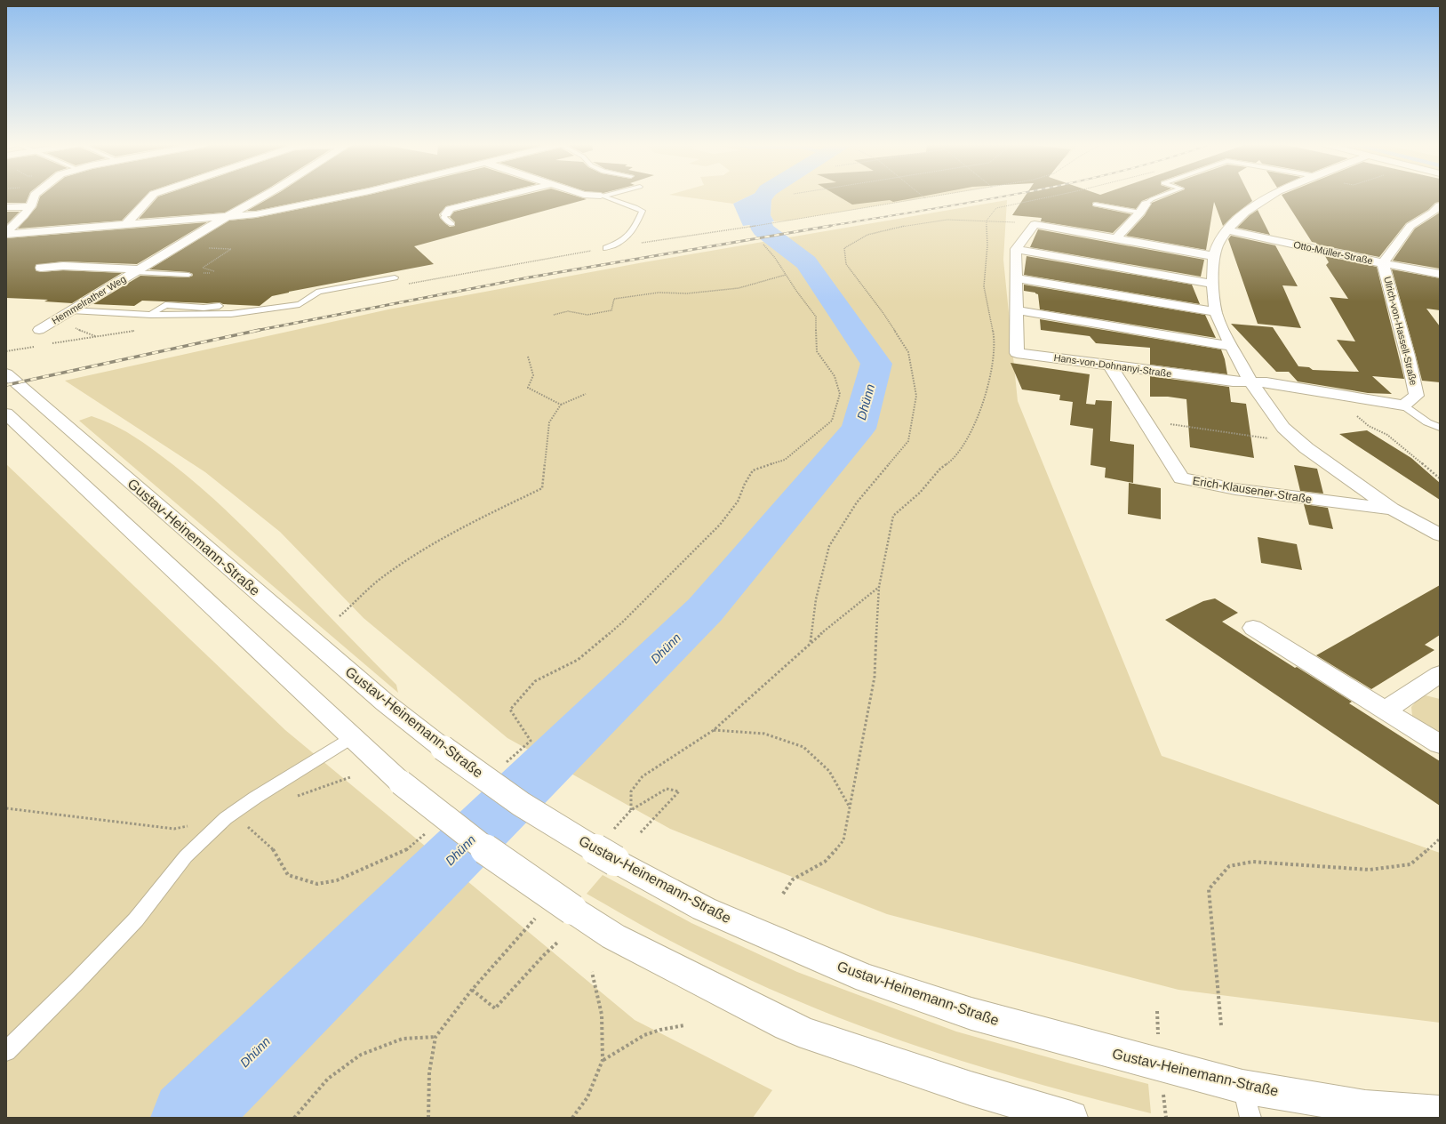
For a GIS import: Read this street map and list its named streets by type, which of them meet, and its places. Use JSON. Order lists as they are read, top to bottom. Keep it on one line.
{"streets":{"street":["Otto-Müller-Straße","Hemmelrather Weg","Ulrich-von-Hassell-Straße","Hans-von-Dohnanyi-Straße","Erich-Klausener-Straße","Gustav-Heinemann-Straße"]},"crossings":[["Otto-Müller-Straße","Ulrich-von-Hassell-Straße"],["Hans-von-Dohnanyi-Straße","Erich-Klausener-Straße"]],"water":["Dhünn"]}
